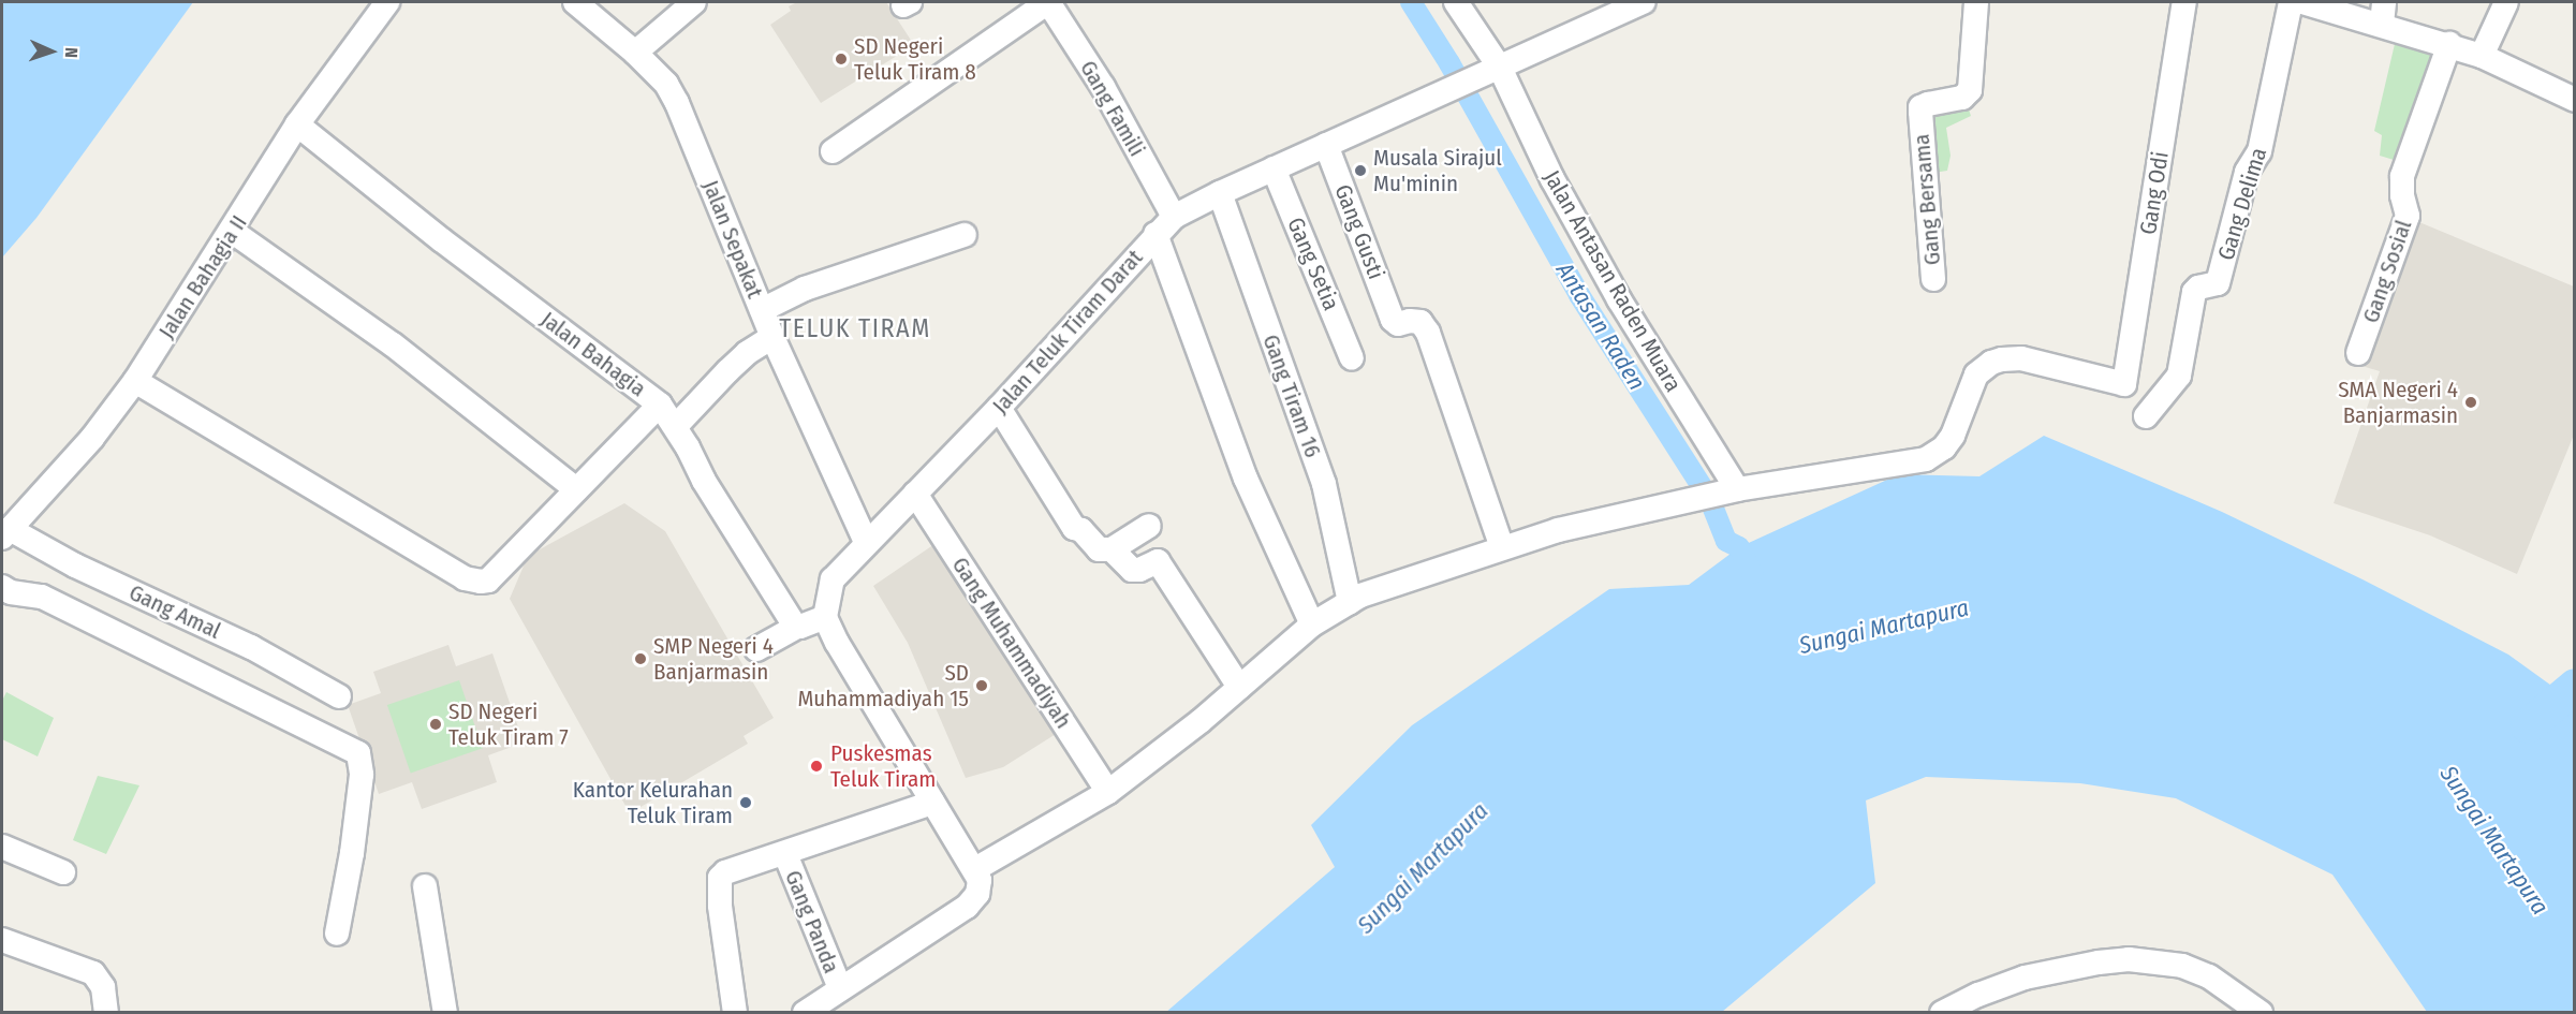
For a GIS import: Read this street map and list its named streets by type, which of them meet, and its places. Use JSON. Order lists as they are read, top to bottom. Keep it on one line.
{"streets":{"street":["Gang Famili","Gang Odi","Gang Bersama","Gang Delima","Gang Gusti","Jalan Sepakat","Gang Setia","Gang Sosial","Jalan Bahagia II","Jalan Antasan Raden Muara","Jalan Teluk Tiram Darat","Jalan Bahagia","Gang Tiram 16","Gang Amal","Gang Muhammadiyah","Gang Panda"]},"crossings":[["Gang Famili","Jalan Teluk Tiram Darat"],["Gang Odi","Jalan Antasan Raden Muara"],["Gang Gusti","Jalan Teluk Tiram Darat"],["Jalan Sepakat","Jalan Teluk Tiram Darat"],["Gang Setia","Jalan Teluk Tiram Darat"],["Jalan Bahagia II","Jalan Bahagia"],["Jalan Bahagia II","Gang Amal"],["Jalan Antasan Raden Muara","Jalan Teluk Tiram Darat"],["Jalan Teluk Tiram Darat","Gang Tiram 16"],["Jalan Teluk Tiram Darat","Gang Muhammadiyah"]],"districts":["TELUK TIRAM"],"water":["Antasan Raden","Sungai Martapura"],"places":["SD Negeri Teluk Tiram 8","Musala Sirajul Mu'minin","SMA Negeri 4 Banjarmasin","SMP Negeri 4 Banjarmasin","SD Muhammadiyah 15","SD Negeri Teluk Tiram 7","Puskesmas Teluk Tiram","Kantor Kelurahan Teluk Tiram"],"north":"right"}
